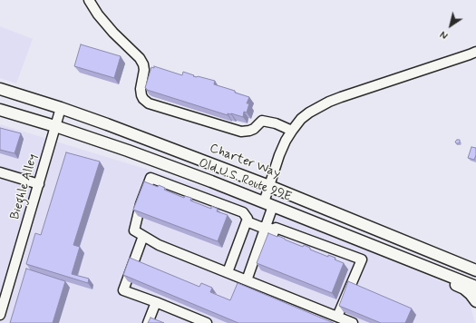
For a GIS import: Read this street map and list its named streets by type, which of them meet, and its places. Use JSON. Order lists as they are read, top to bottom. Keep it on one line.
{"streets":{"main road":["Charter Way","Old U.S. Route 99E"],"street":["Bieghle Alley"]},"crossings":[["Charter Way","Bieghle Alley"],["Old U.S. Route 99E","Bieghle Alley"]],"north":"bottom left"}
